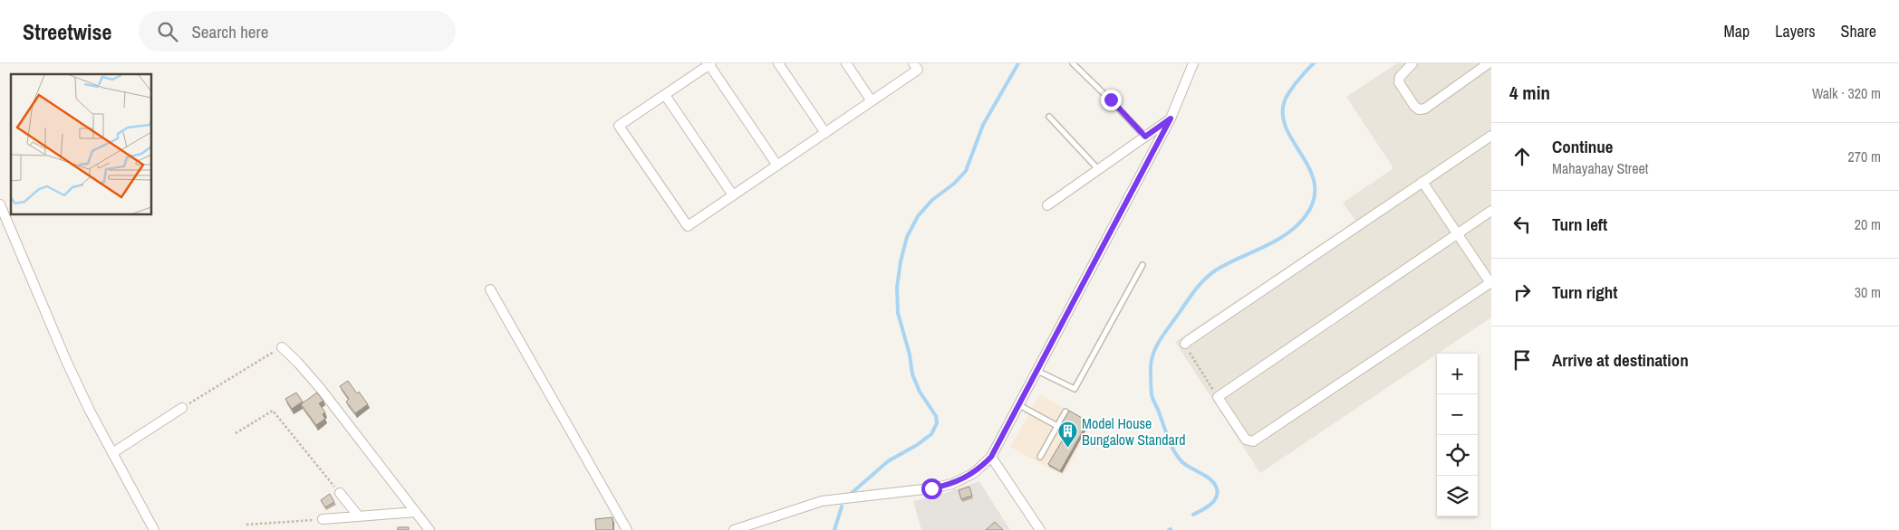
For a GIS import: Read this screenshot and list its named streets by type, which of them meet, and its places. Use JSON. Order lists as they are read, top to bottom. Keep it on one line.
{"places":{"building":["Model House Bungalow Standard"]},"page":{"header":"Streetwise","search":"Search here","nav":["Map","Layers","Share"],"heading":["4 min","Walk · 320 m"],"list":[["Continue","Mahayahay Street","270 m"],["Turn left","20 m"],["Turn right","30 m"],"Arrive at destination"],"map_buttons":["+","−"]}}
